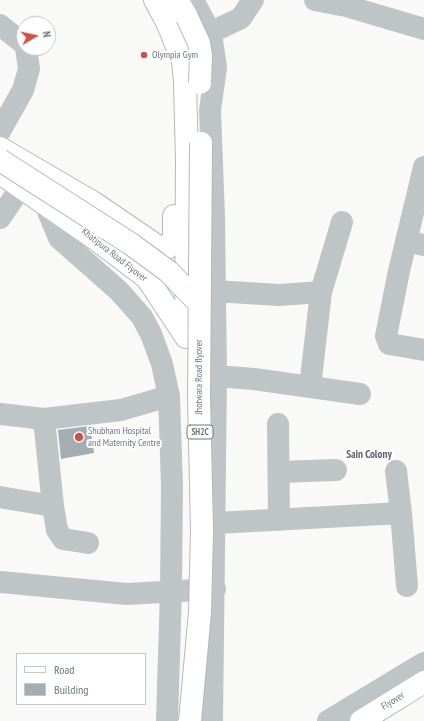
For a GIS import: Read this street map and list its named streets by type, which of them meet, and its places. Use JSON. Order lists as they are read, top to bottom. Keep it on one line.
{"streets":{"main road":["Khatipura Road Flyover","Jhotwara Road flyover","SH2C","Flyover"]},"crossings":[["Khatipura Road Flyover","Jhotwara Road flyover"],["Jhotwara Road flyover","SH2C"]],"districts":["Sain Colony"],"places":["Olympia Gym","Shubham Hospital and Maternity Centre"],"legend":["Road","Building"],"north":"right"}
